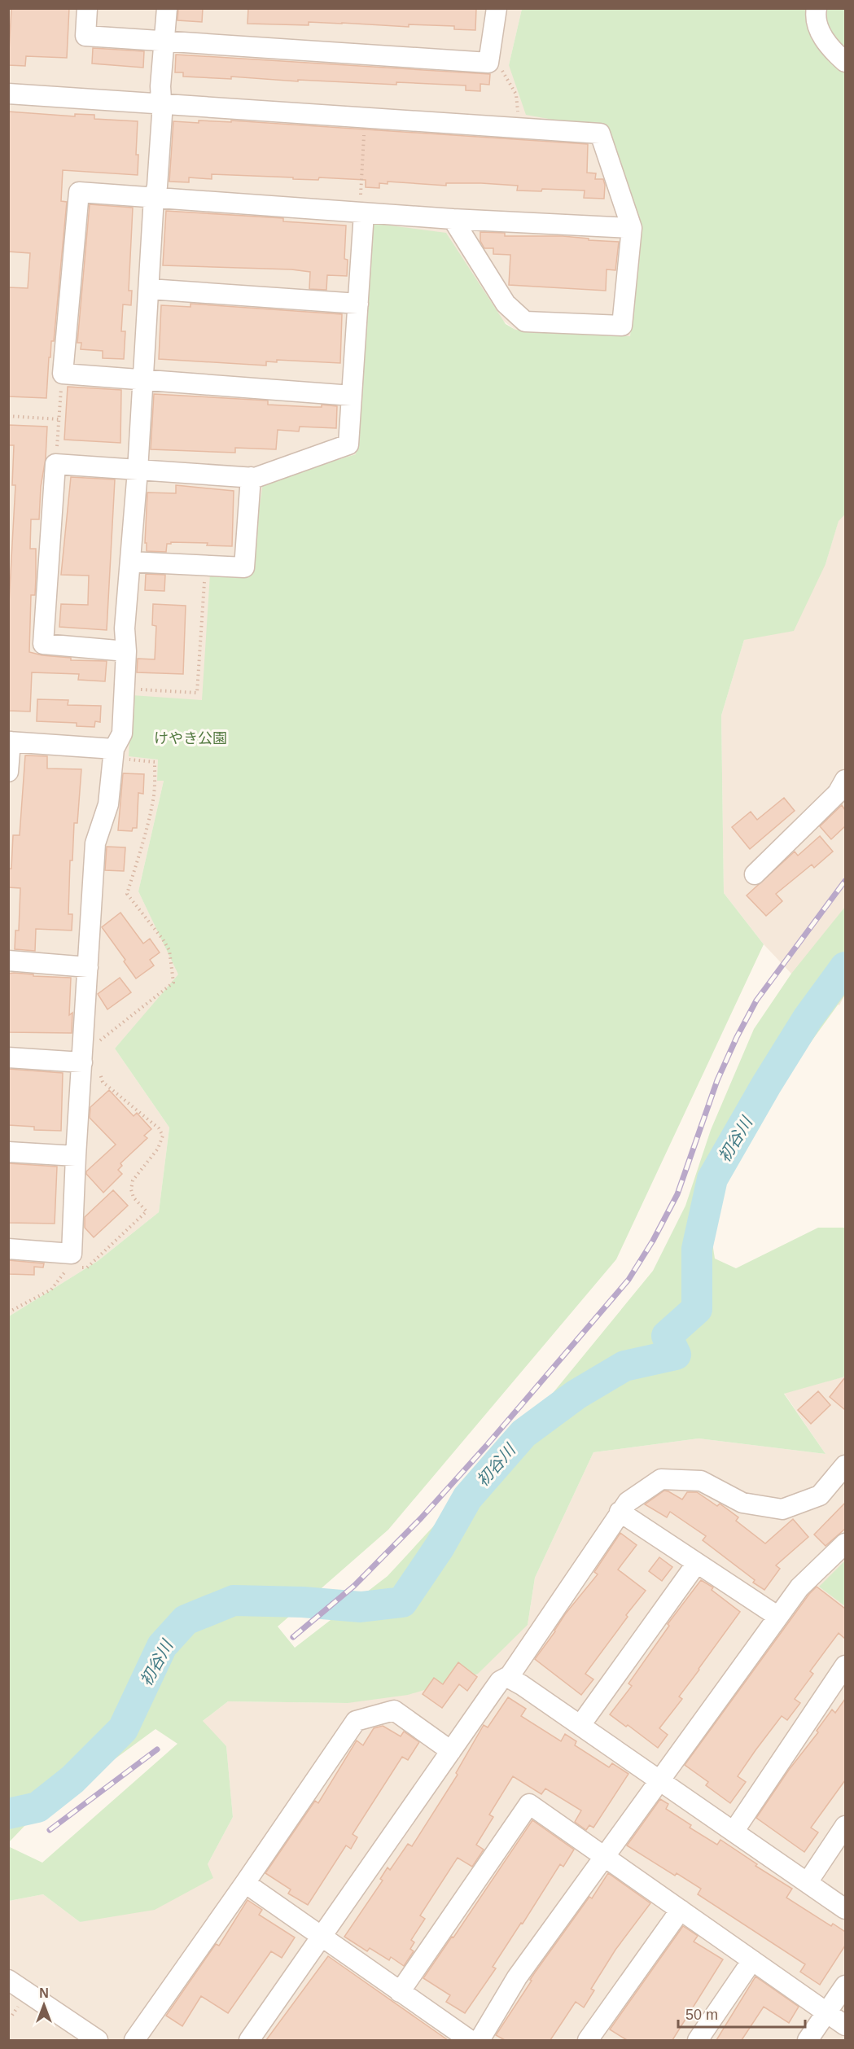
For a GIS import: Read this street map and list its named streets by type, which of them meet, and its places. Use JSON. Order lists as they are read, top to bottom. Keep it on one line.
{"water":["初谷川"],"parks":["けやき公園"],"scale_bar":"50 m","north":"top"}
